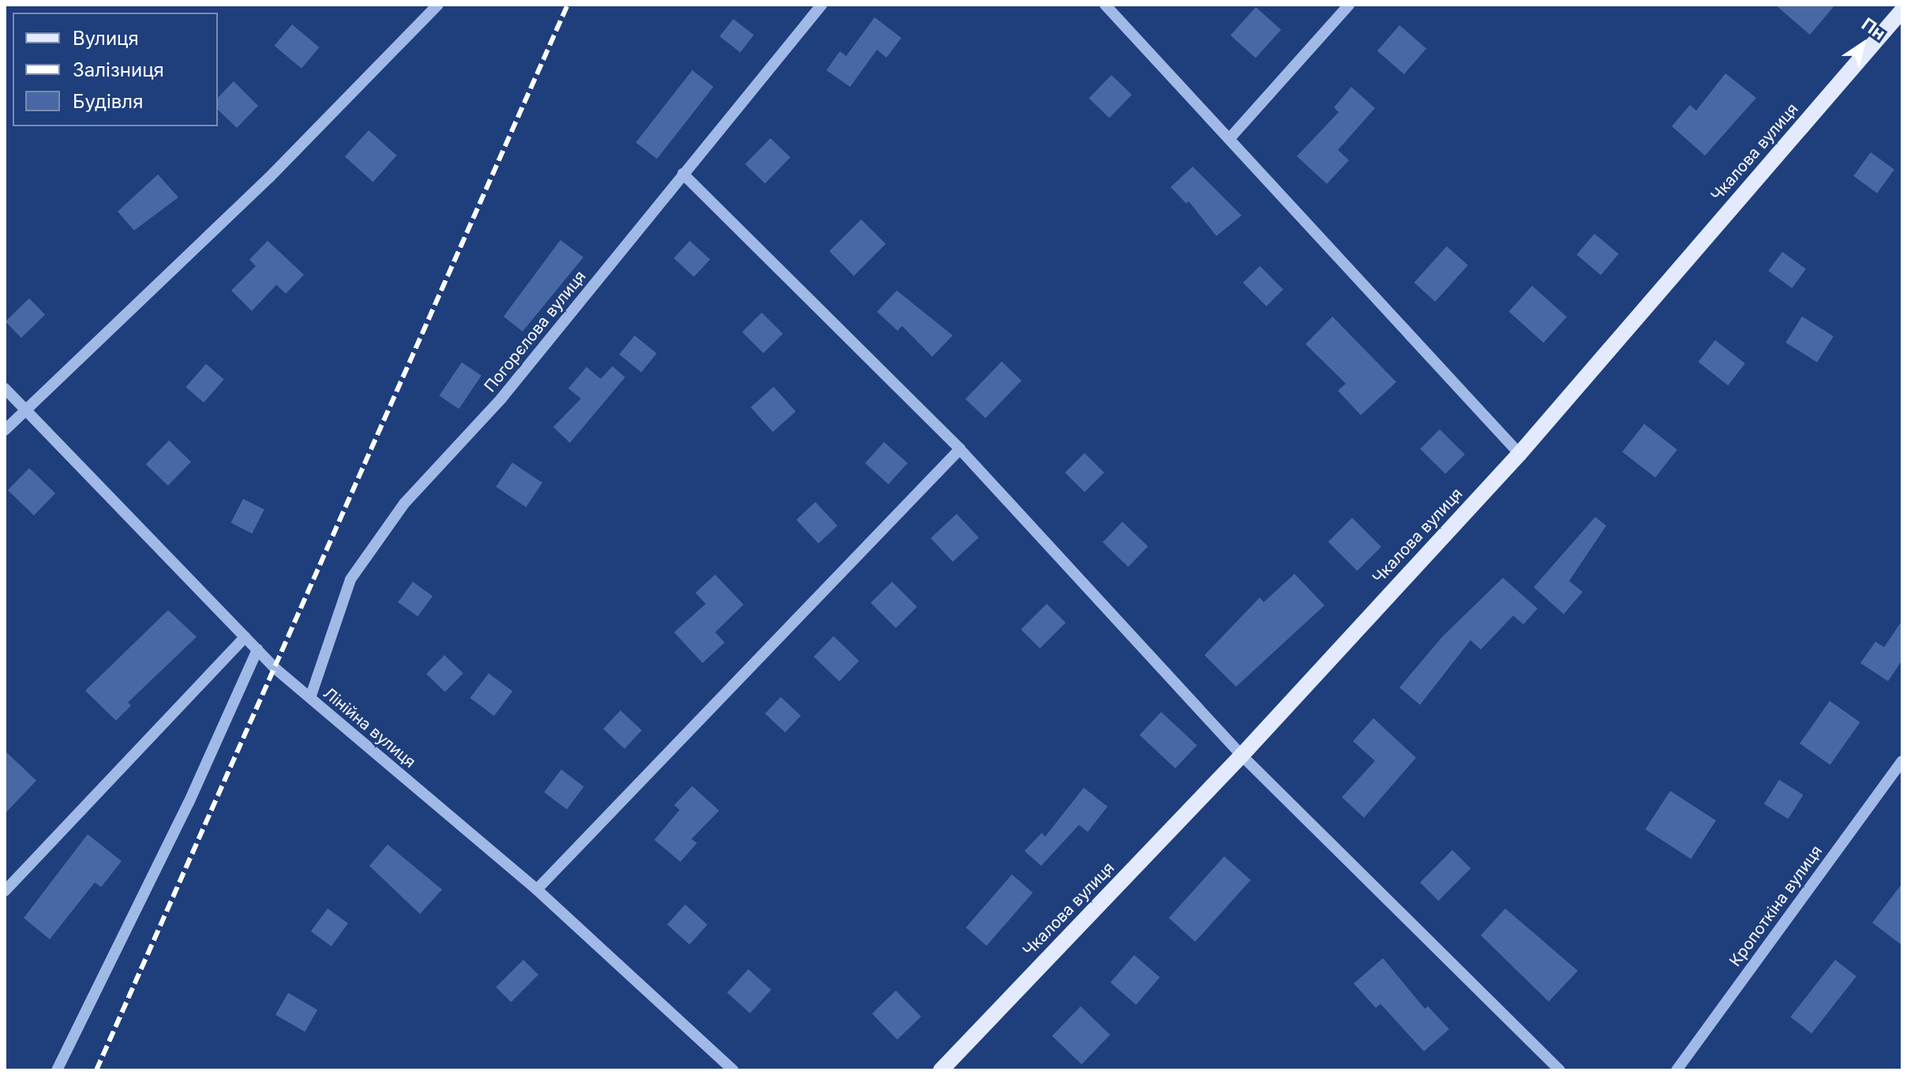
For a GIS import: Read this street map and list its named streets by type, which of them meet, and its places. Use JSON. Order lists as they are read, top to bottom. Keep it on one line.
{"streets":{"main road":["Чкалова вулиця"],"street":["Погорєлова вулиця","Лінійна вулиця","Кропоткіна вулиця"]},"crossings":[["Погорєлова вулиця","Лінійна вулиця"]],"legend":["Вулиця","Залізниця","Будівля"],"north":"top right"}
